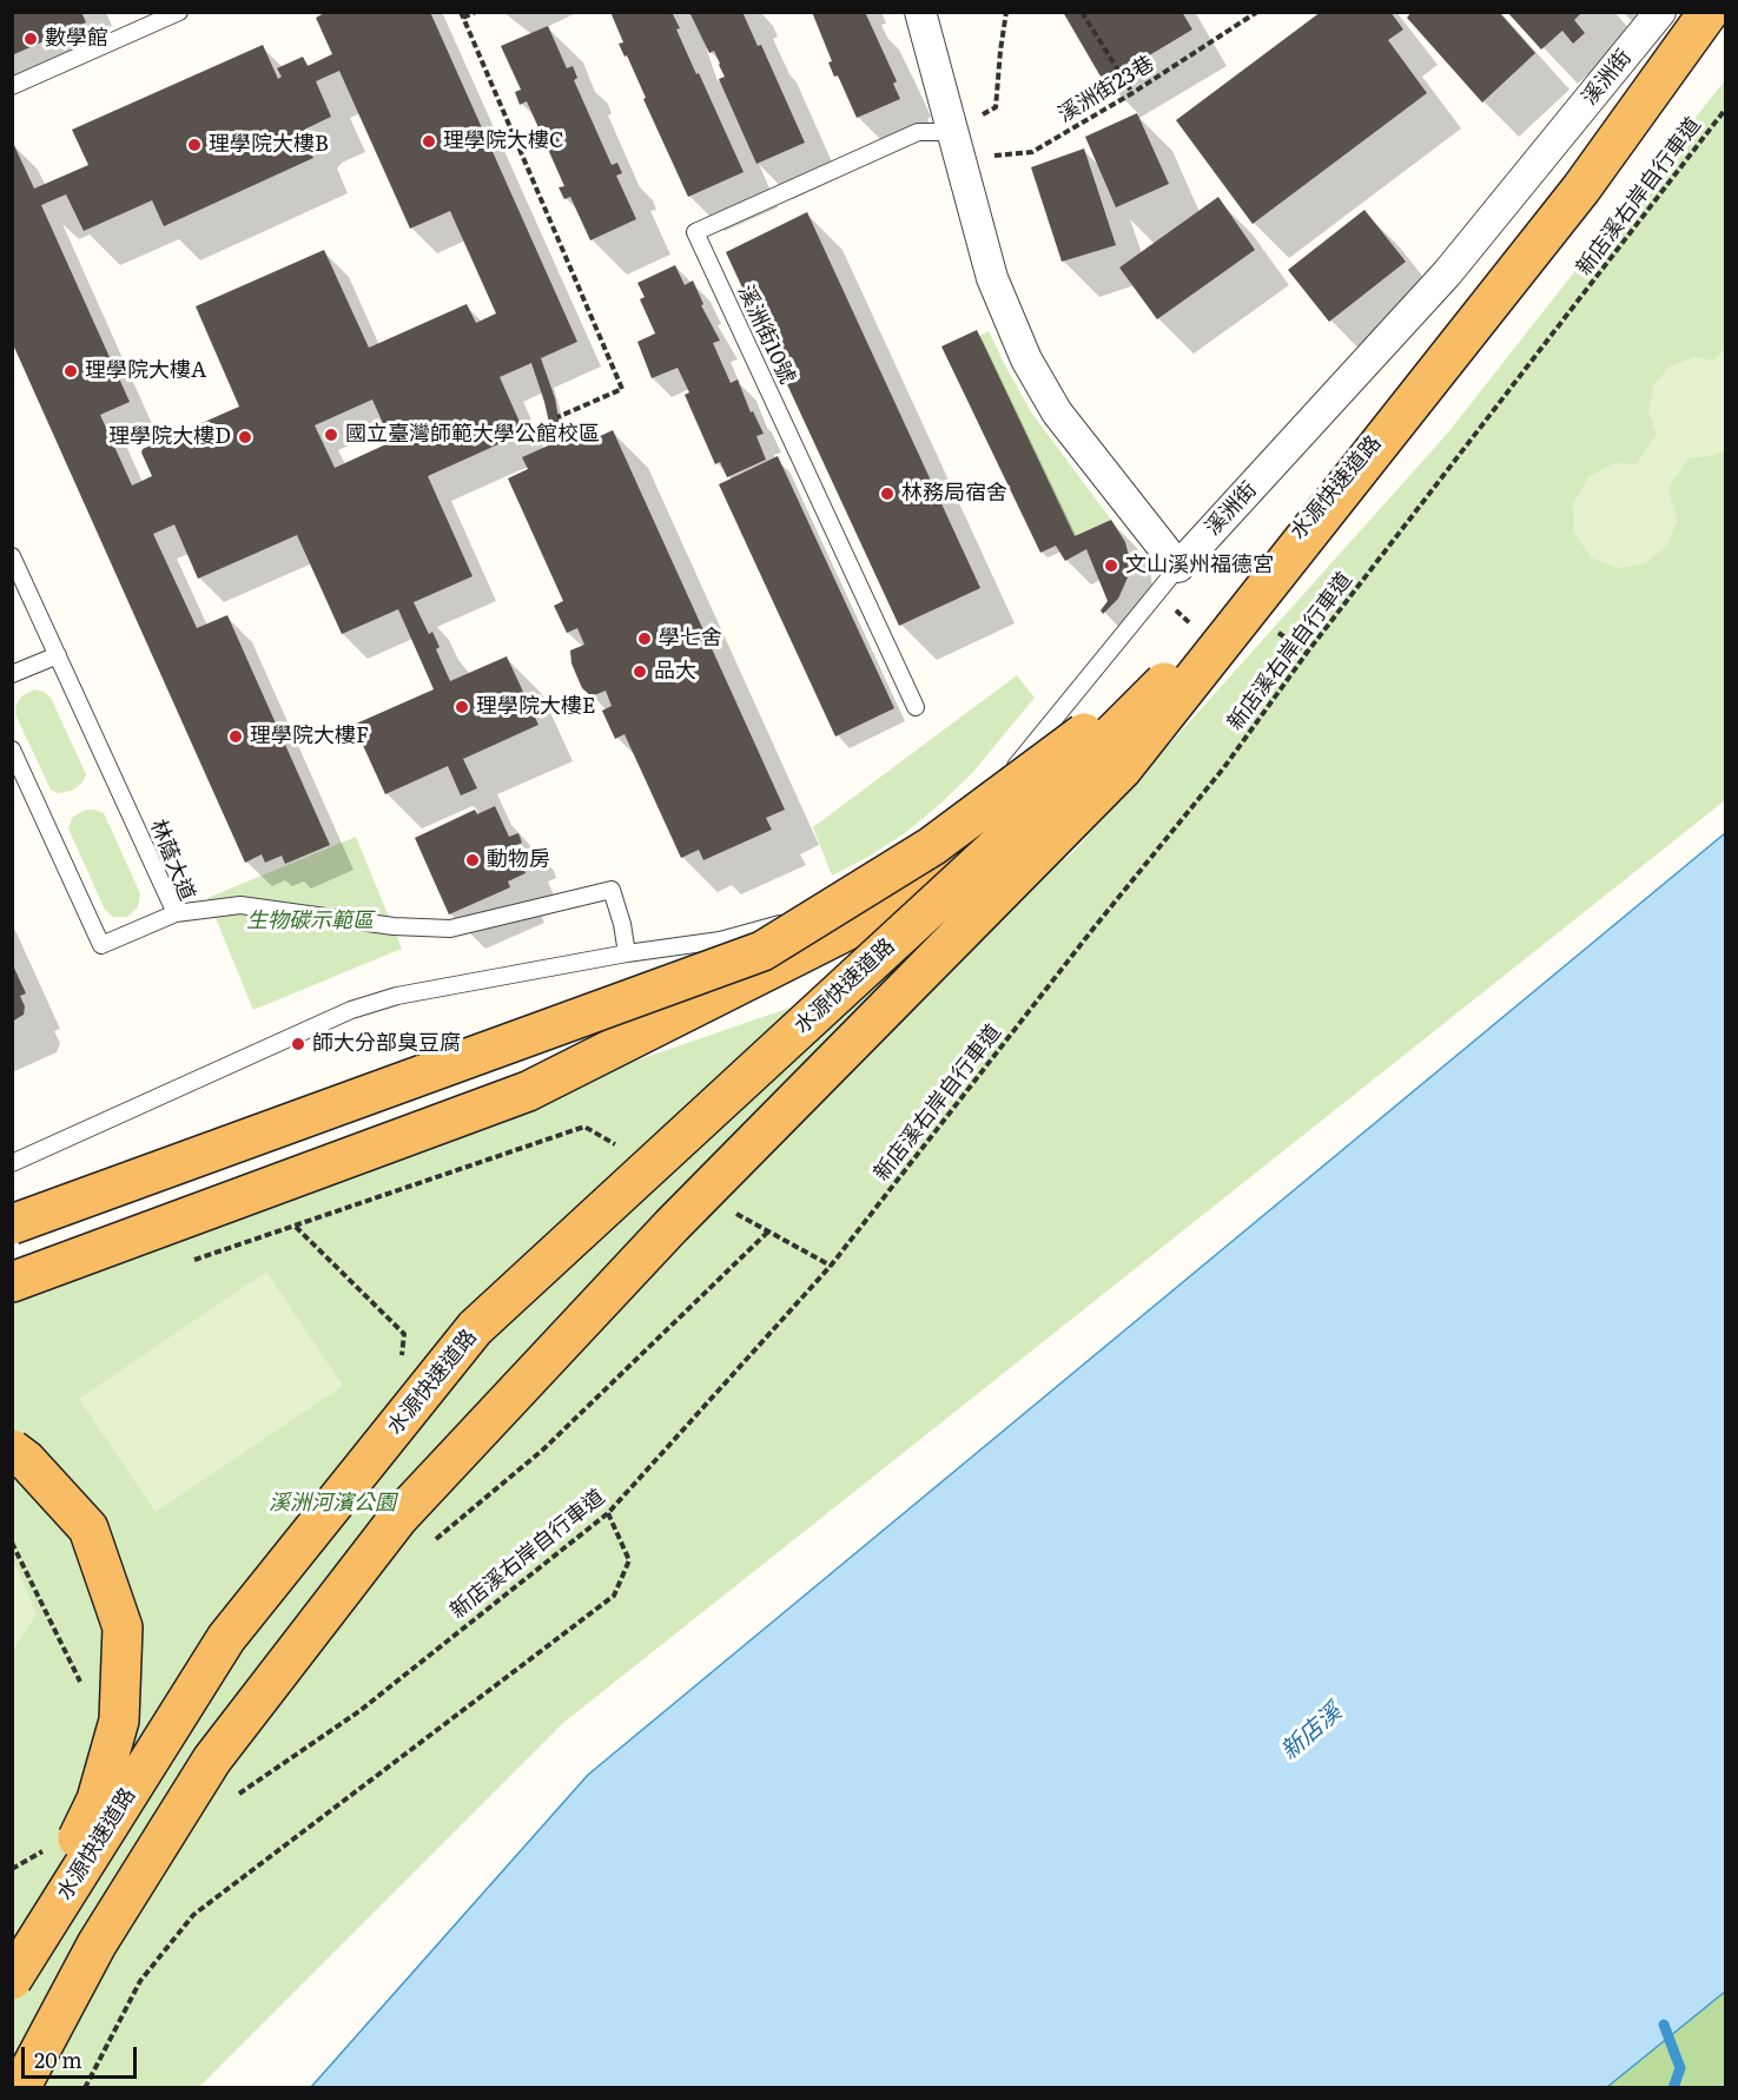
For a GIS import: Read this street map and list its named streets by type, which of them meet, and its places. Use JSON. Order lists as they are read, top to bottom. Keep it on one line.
{"streets":{"highway":["水源快速道路"],"street":["溪洲街"],"lane":["溪洲街10號","林蔭大道"],"path":["溪洲街23巷","新店溪右岸自行車道"]},"crossings":[["溪洲街23巷","溪洲街10號"]],"water":["新店溪"],"parks":["生物碳示範區","溪洲河濱公園"],"places":["數學館","理學院大樓C","理學院大樓B","理學院大樓A","國立臺灣師範大學公館校區","理學院大樓D","林務局宿舍","文山溪州福德宮","學七舍","品大","理學院大樓E","理學院大樓F","動物房","師大分部臭豆腐"],"scale_bar":"20 m"}
